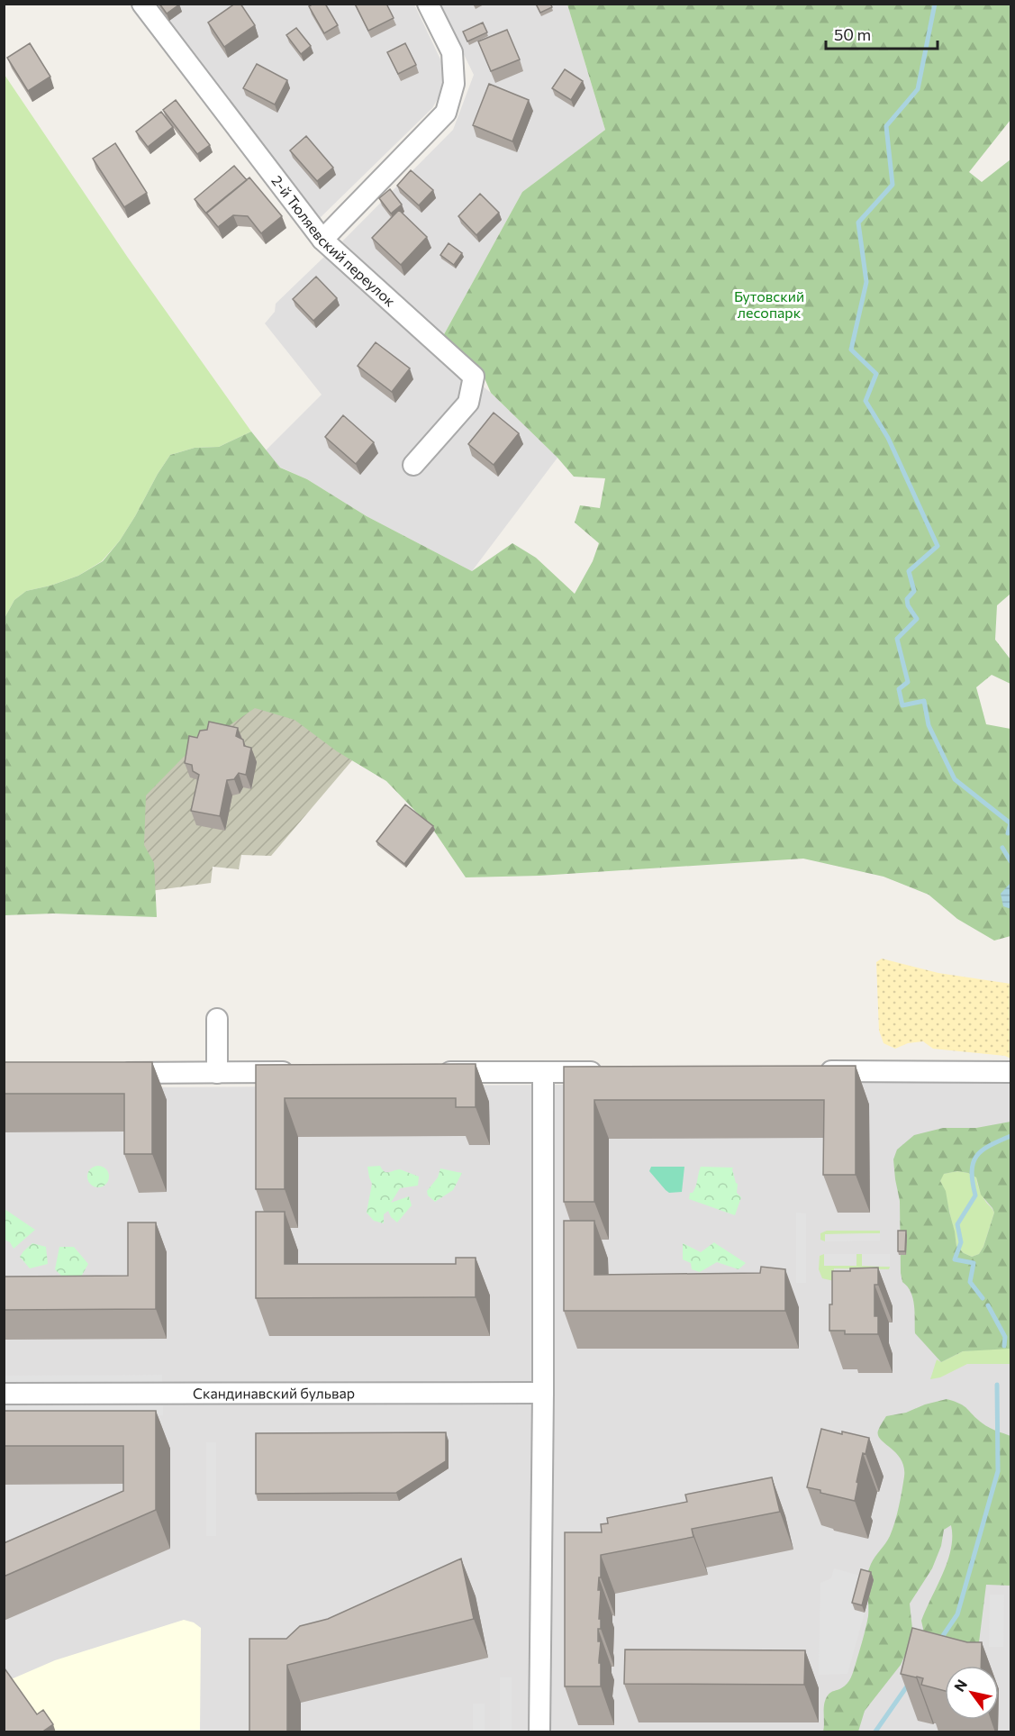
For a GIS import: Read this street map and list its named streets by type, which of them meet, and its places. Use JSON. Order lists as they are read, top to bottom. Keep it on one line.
{"streets":{"street":["2-й Тюляевский переулок","Скандинавский бульвар"]},"parks":["Бутовский лесопарк"],"scale_bar":"50 m","north":"top left"}
